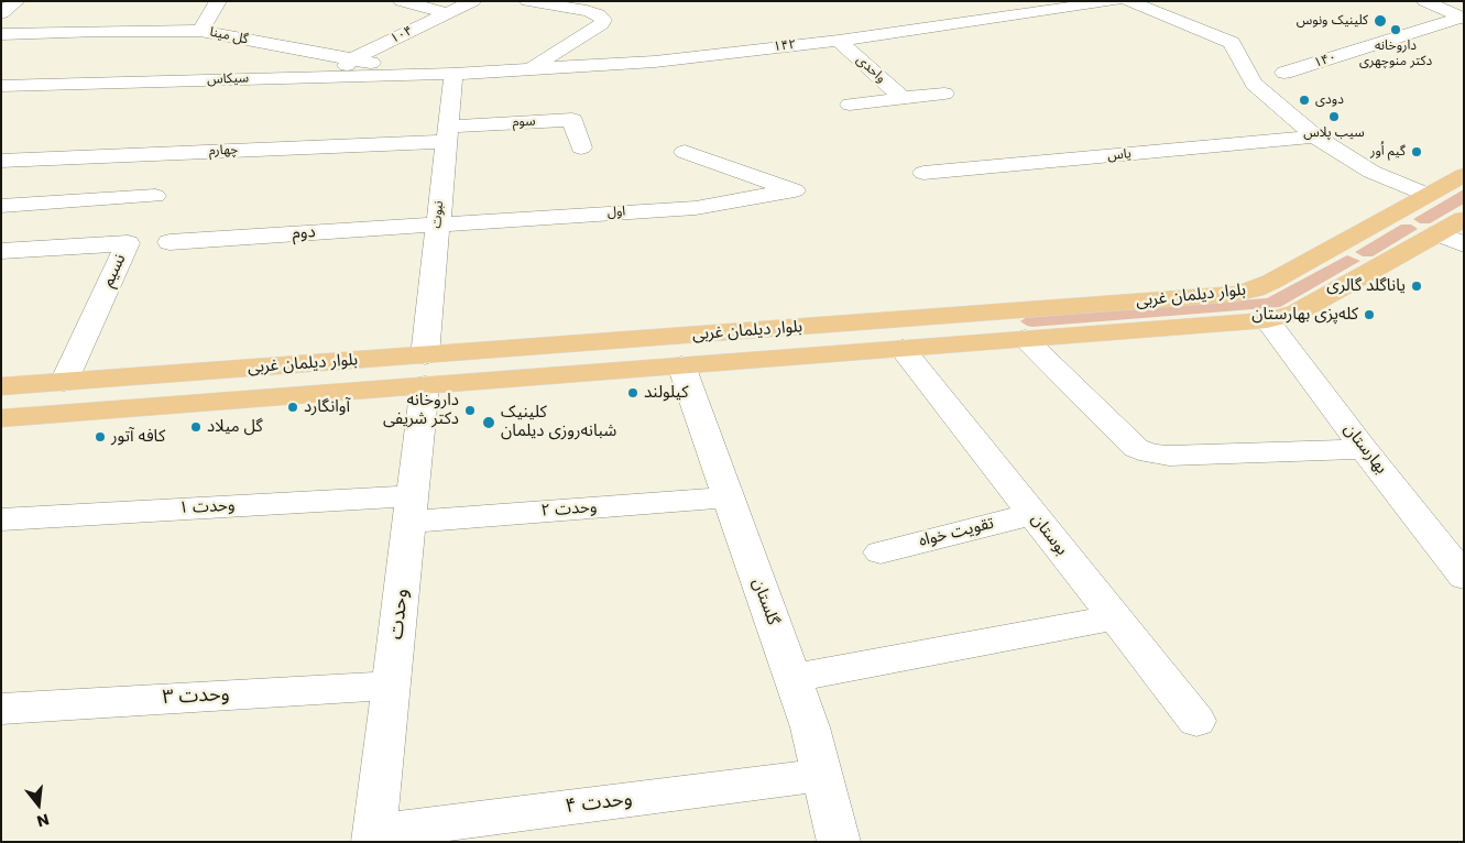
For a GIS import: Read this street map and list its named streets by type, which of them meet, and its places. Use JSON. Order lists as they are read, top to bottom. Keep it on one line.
{"streets":{"main road":["بلوار دیلمان غربی"],"street":["۱۰۴","گل مینا","۱۴۲","۱۴۰","واحدی","سیکاس","سوم","چهارم","یاس","اول","نبوت","دوم","نسیم","بهارستان","وحدت ۱","وحدت ۲","تقویت خواه","بوستان","گلستان","وحدت","وحدت ۳","وحدت ۴"]},"crossings":[["۱۰۴","گل مینا"],["۱۰۴","سیکاس"],["گل مینا","۱۴۲"],["گل مینا","سیکاس"],["گل مینا","نبوت"],["۱۴۲","واحدی"],["۱۴۲","سیکاس"],["۱۴۲","نبوت"],["سیکاس","نبوت"],["سوم","چهارم"],["سوم","نبوت"],["چهارم","نبوت"],["اول","نبوت"],["اول","دوم"],["نبوت","دوم"],["نبوت","بلوار دیلمان غربی"],["نبوت","وحدت"],["نسیم","بلوار دیلمان غربی"],["بلوار دیلمان غربی","بهارستان"],["بلوار دیلمان غربی","بوستان"],["بلوار دیلمان غربی","گلستان"],["بلوار دیلمان غربی","وحدت"],["وحدت ۱","وحدت ۲"],["وحدت ۱","وحدت"],["وحدت ۲","گلستان"],["وحدت ۲","وحدت"],["تقویت خواه","بوستان"],["گلستان","وحدت ۴"],["وحدت","وحدت ۳"],["وحدت","وحدت ۴"]],"places":["کلینیک ونوس","داروخانه دکتر منوچهری","دودی","سیب پلاس","گیم اُور","یاناگلد گالری","کله‌پزی بهارستان","کیلولند","آوانگارد","داروخانه دکتر شریفی","کلینیک شبانه‌روزی دیلمان","گل میلاد","کافه آتور"],"north":"bottom"}
